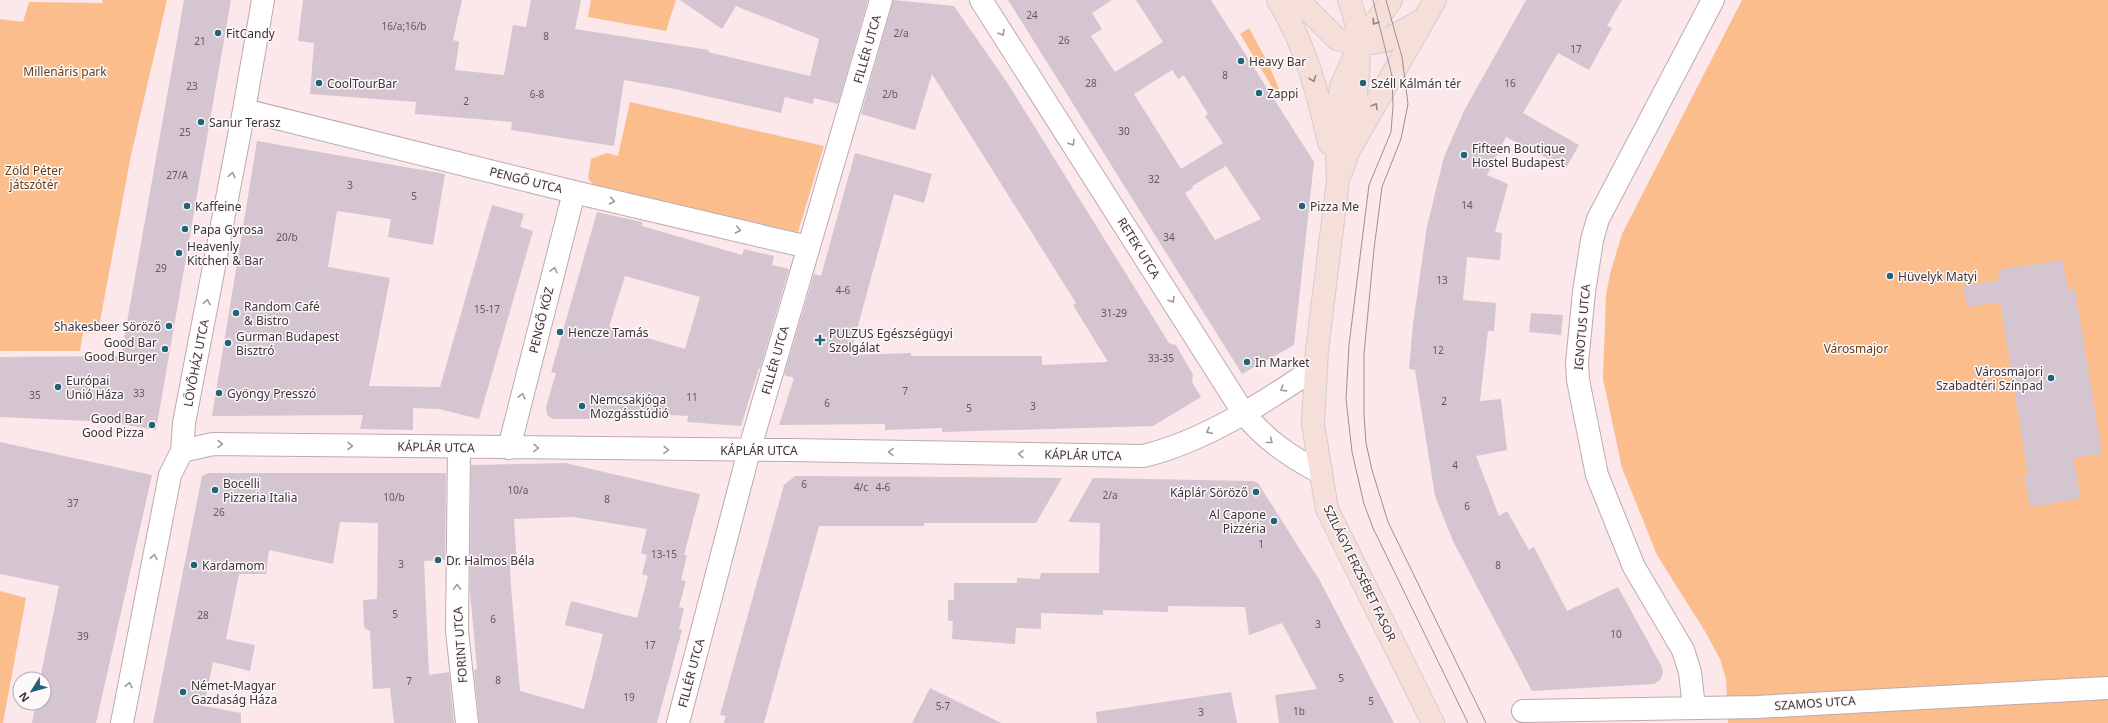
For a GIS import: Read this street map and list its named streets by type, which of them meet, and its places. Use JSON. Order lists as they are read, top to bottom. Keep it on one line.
{"streets":{"main road":["SZILÁGYI ERZSÉBET FASOR"],"street":["FILLÉR UTCA","PENGŐ UTCA","RETEK UTCA","PENGŐ KÖZ","IGNOTUS UTCA","LÖVŐHÁZ UTCA","KÁPLÁR UTCA","FORINT UTCA","SZAMOS UTCA"]},"crossings":[["FILLÉR UTCA","PENGŐ UTCA"],["FILLÉR UTCA","KÁPLÁR UTCA"],["PENGŐ UTCA","PENGŐ KÖZ"],["PENGŐ UTCA","LÖVŐHÁZ UTCA"],["RETEK UTCA","KÁPLÁR UTCA"],["RETEK UTCA","SZILÁGYI ERZSÉBET FASOR"],["PENGŐ KÖZ","KÁPLÁR UTCA"],["IGNOTUS UTCA","SZAMOS UTCA"],["LÖVŐHÁZ UTCA","KÁPLÁR UTCA"],["KÁPLÁR UTCA","SZILÁGYI ERZSÉBET FASOR"],["KÁPLÁR UTCA","FORINT UTCA"]],"one_way":["PENGŐ UTCA","RETEK UTCA","PENGŐ KÖZ","LÖVŐHÁZ UTCA","FORINT UTCA"],"parks":["Millenáris park","Zöld Péter játszótér","Városmajor"],"places":{"other":["FitCandy","Heavy Bar","CoolTourBar","Széll Kálmán tér","Zappi","Sanur Terasz","Fifteen Boutique Hostel Budapest","Kaffeine","Pizza Me","Papa Gyrosa","Heavenly Kitchen & Bar","Hüvelyk Matyi","Random Café & Bistro","Shakesbeer Söröző","Hencze Tamás","Gurman Budapest Bisztró","Good Bar Good Burger","In Market","Városmajori Szabadtéri Színpad","Európai Unió Háza","Gyöngy Presszó","Nemcsakjóga Mozgásstúdió","Good Bar Good Pizza","Bocelli Pizzeria Italia","Káplár Söröző","Al Capone Pizzéria","Dr. Halmos Béla","Kardamom","Német-Magyar Gazdaság Háza"],"health":["PULZUS Egészségügyi Szolgálat"]},"house_numbers":["24","16/a;16/b","2/a","8","26","21","17","8","28","16","23","6-8","2/b","2","30","25","27/A","32","3","5","14","20/b","34","29","13","4-6","15-17","31-29","12","33-35","7","33","35","11","2","6","3","5","4","6","4/c","4-6","10/a","2/a","10/b","8","37","6","26","1","13-15","3","8","5","28","6","3","10","39","17","5","8","7","19","5","5-7","1b","3"],"north":"bottom left"}
